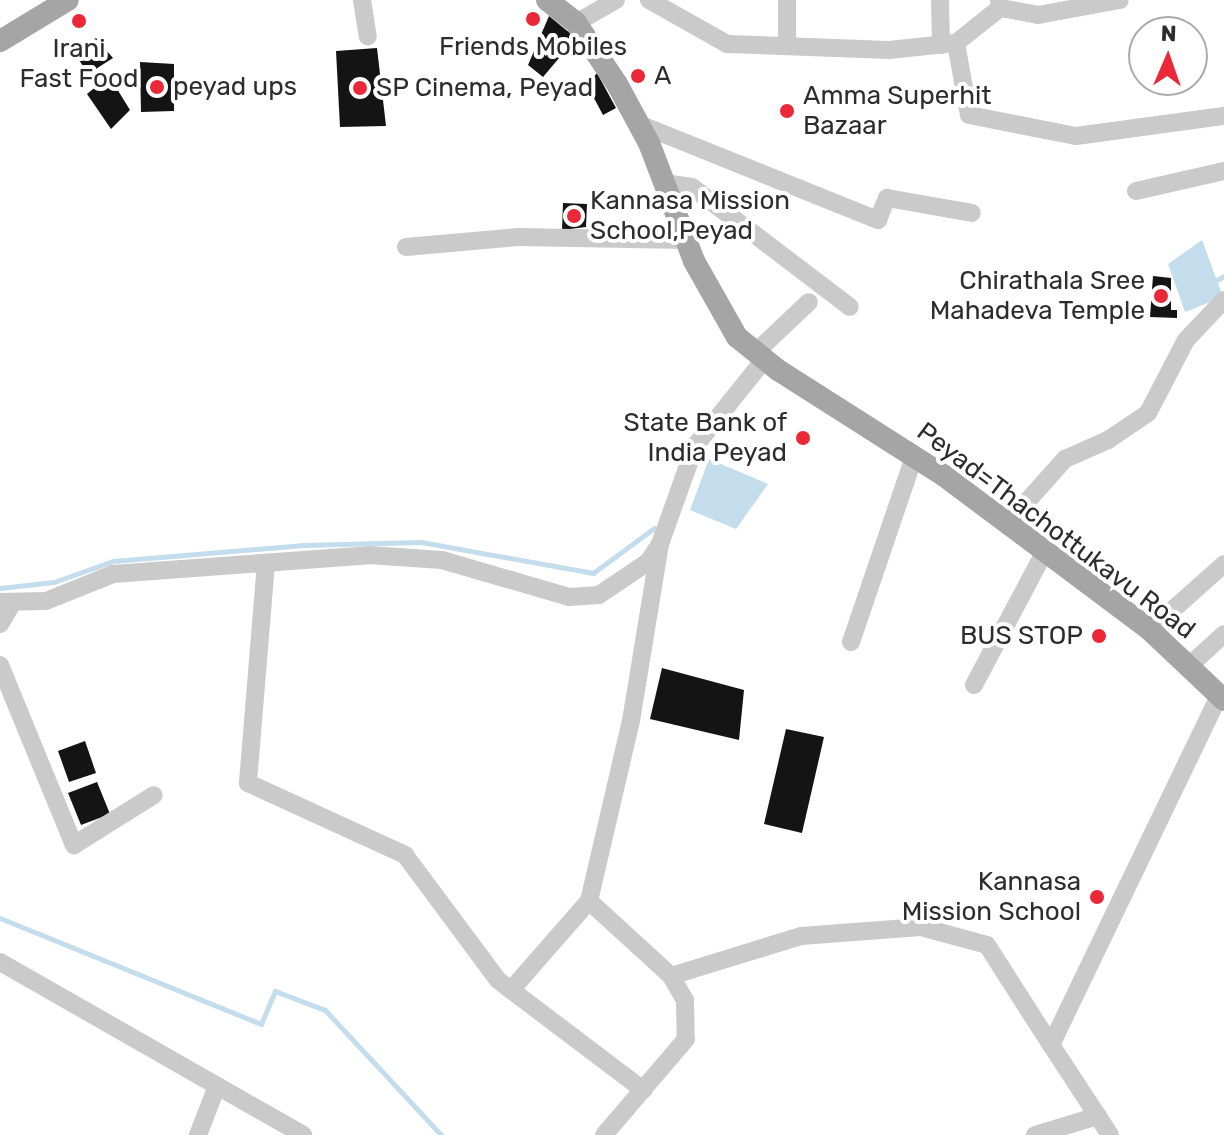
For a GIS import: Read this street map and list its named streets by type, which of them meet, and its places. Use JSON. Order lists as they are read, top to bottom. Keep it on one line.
{"streets":{"main road":["Peyad=Thachottukavu Road"]},"places":["Friends Mobiles","Irani Fast Food","A","peyad ups","SP Cinema, Peyad","Amma Superhit Bazaar","Kannasa Mission School,Peyad","Chirathala Sree Mahadeva Temple","State Bank of India Peyad","BUS STOP","Kannasa Mission School"],"north":"top"}
